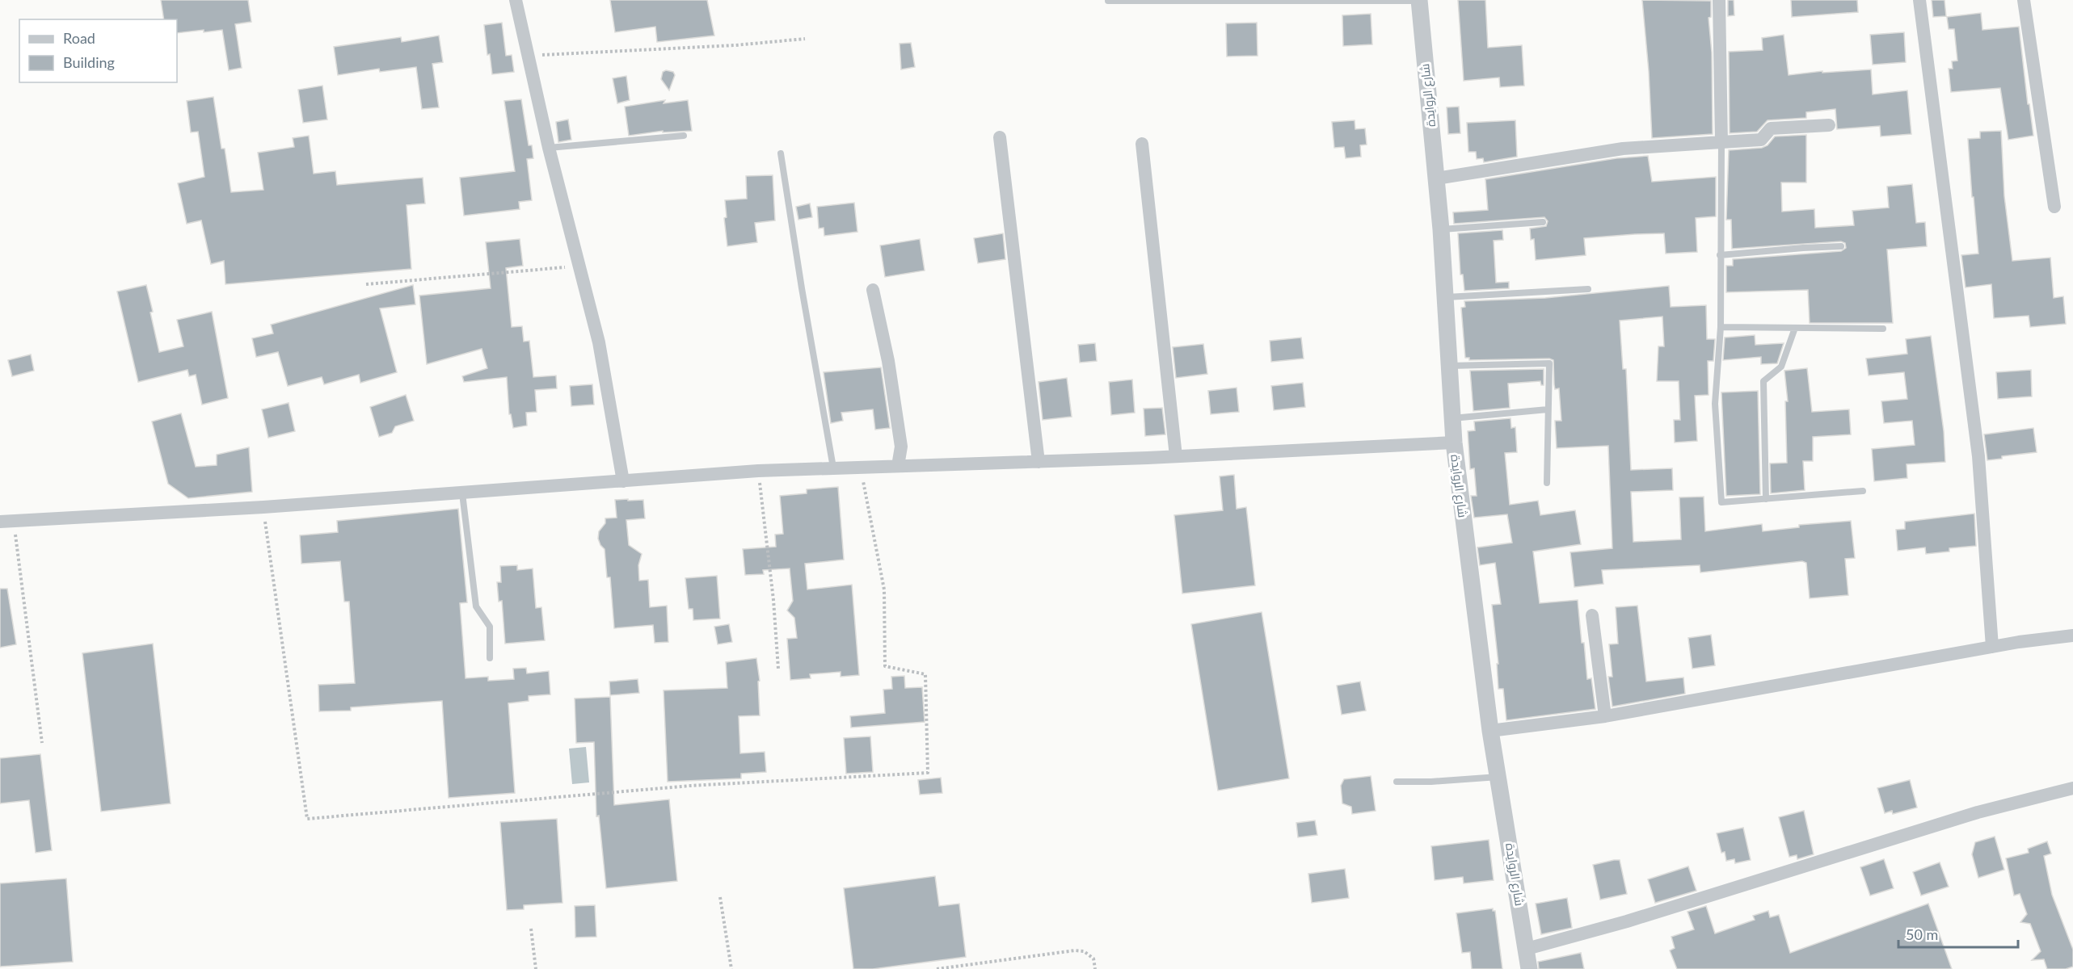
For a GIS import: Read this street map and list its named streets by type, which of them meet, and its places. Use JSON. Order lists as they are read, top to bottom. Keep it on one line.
{"streets":{"street":["شارع الروايدة"]},"legend":["Road","Building"],"scale_bar":"50 m"}
